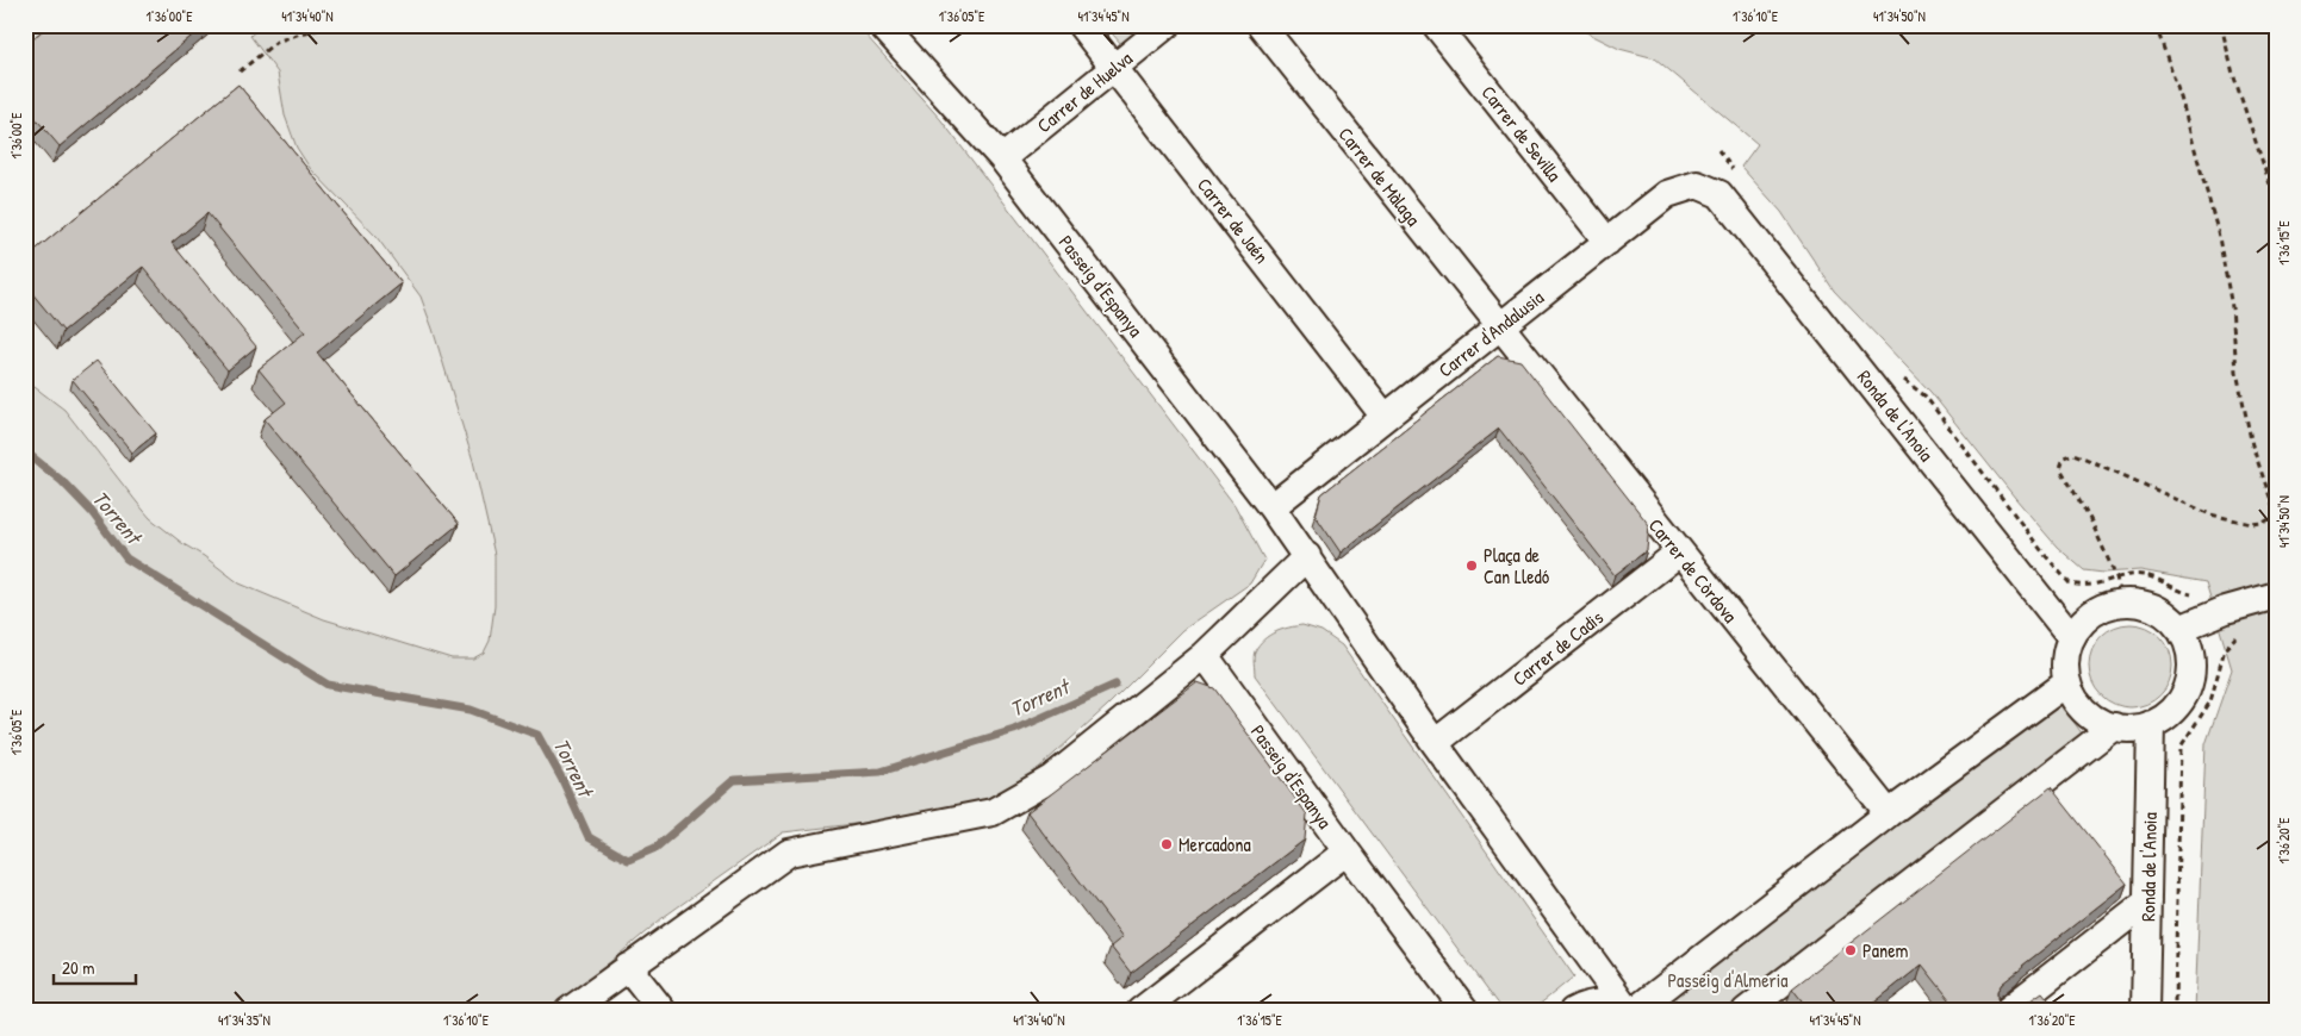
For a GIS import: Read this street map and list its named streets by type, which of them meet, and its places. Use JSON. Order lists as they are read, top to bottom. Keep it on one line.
{"streets":{"street":["Carrer de Huelva","Carrer de Sevilla","Carrer de Màlaga","Carrer de Jaén","Passeig d'Espanya","Carrer d'Andalusia","Ronda de l'Anoia","Carrer de Còrdova","Carrer de Cadis"]},"crossings":[["Carrer de Huelva","Carrer de Jaén"],["Carrer de Huelva","Passeig d'Espanya"],["Carrer de Sevilla","Carrer d'Andalusia"],["Carrer de Màlaga","Carrer d'Andalusia"],["Carrer de Màlaga","Carrer de Còrdova"],["Carrer de Jaén","Carrer d'Andalusia"],["Passeig d'Espanya","Carrer d'Andalusia"],["Passeig d'Espanya","Carrer de Cadis"],["Carrer d'Andalusia","Ronda de l'Anoia"],["Carrer d'Andalusia","Carrer de Còrdova"],["Carrer de Còrdova","Carrer de Cadis"]],"water":["Torrent"],"parks":["Passeig d'Almeria"],"places":["Plaça de Can Lledó","Mercadona","Panem"],"scale_bar":"20 m","coordinates":["1°36'00\"E","41°34'40\"N","1°36'05\"E","41°34'45\"N","1°36'10\"E","41°34'50\"N","1°36'15\"E","1°36'20\"E","41°34'35\"N"]}
